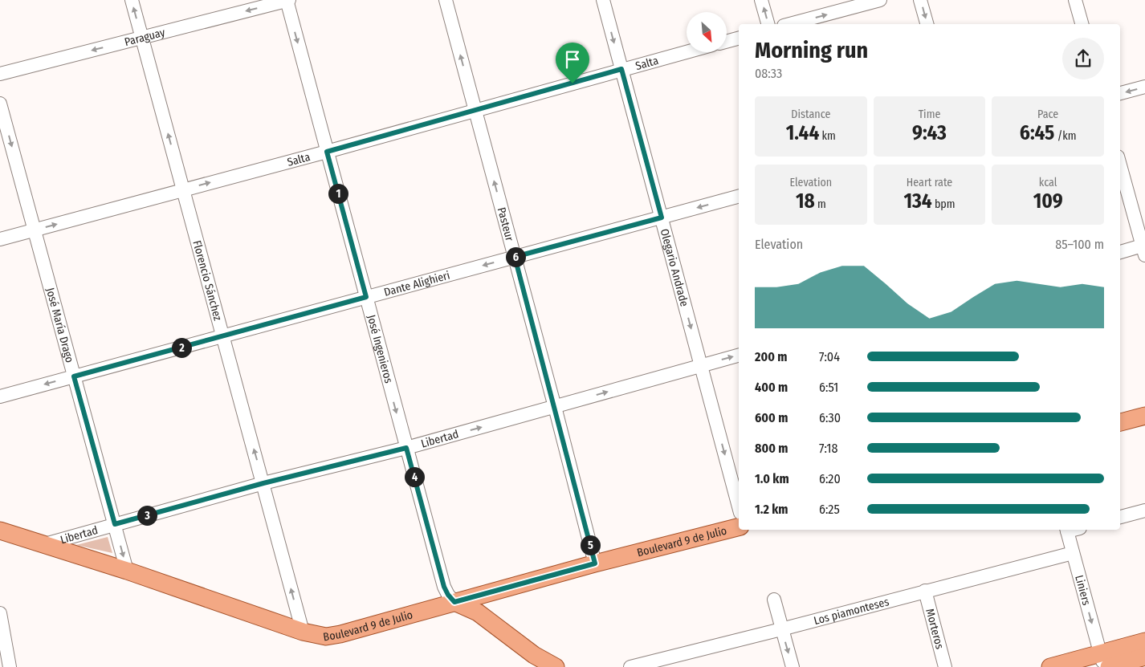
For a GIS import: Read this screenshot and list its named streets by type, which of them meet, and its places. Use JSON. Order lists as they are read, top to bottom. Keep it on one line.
{"streets":{"main road":["Boulevard 9 de Julio"],"street":["Paraguay","Salta","Pasteur","Olegario Andrade","Florencio Sánchez","Dante Alighieri","José María Drago","José Ingenieros","Libertad","Liniers","Los piamonteses","Morteros"]},"crossings":[["Paraguay","Florencio Sánchez"],["Paraguay","José Ingenieros"],["Salta","Pasteur"],["Salta","Olegario Andrade"],["Salta","Florencio Sánchez"],["Salta","José María Drago"],["Salta","José Ingenieros"],["Pasteur","Dante Alighieri"],["Pasteur","Libertad"],["Pasteur","Boulevard 9 de Julio"],["Olegario Andrade","Dante Alighieri"],["Olegario Andrade","Libertad"],["Florencio Sánchez","Dante Alighieri"],["Florencio Sánchez","Libertad"],["Florencio Sánchez","Boulevard 9 de Julio"],["Dante Alighieri","José María Drago"],["Dante Alighieri","José Ingenieros"],["José María Drago","Libertad"],["José María Drago","Boulevard 9 de Julio"],["José Ingenieros","Libertad"],["José Ingenieros","Boulevard 9 de Julio"],["Libertad","Boulevard 9 de Julio"],["Liniers","Los piamonteses"],["Los piamonteses","Morteros"]],"one_way":["Paraguay","Salta","Pasteur","Olegario Andrade","Florencio Sánchez","Dante Alighieri","José María Drago","José Ingenieros","Libertad","Liniers"],"north":"bottom right","page":{"heading":["Morning run","08:33"],"stats":[["Distance","1.44 km"],["Time","9:43"],["Pace","6:45 /km"],["Elevation","18 m"],["Heart rate","134 bpm"],["kcal","109"]],"pins":["1","6","2","4","3","5"],"chart":["Elevation","85–100 m"],"list":[{"name":"200 m","note":"7:04"},{"name":"400 m","note":"6:51"},{"name":"600 m","note":"6:30"},{"name":"800 m","note":"7:18"},{"name":"1.0 km","note":"6:20"},{"name":"1.2 km","note":"6:25"}]}}
